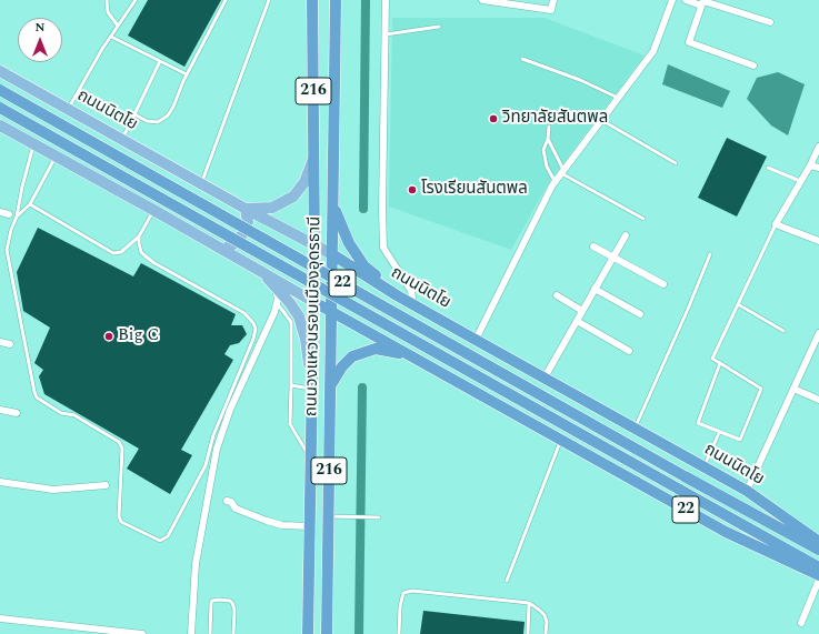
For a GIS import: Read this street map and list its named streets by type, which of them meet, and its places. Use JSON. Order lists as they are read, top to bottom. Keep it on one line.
{"streets":{"highway":["216","ถนนนิตโย","22","ถนนวงแหวนรอบเมืองอุดรธานี"]},"crossings":[["ถนนนิตโย","ถนนวงแหวนรอบเมืองอุดรธานี"],["22","ถนนวงแหวนรอบเมืองอุดรธานี"]],"places":["วิทยาลัยสันตพล","โรงเรียนสันตพล","Big C"],"north":"top"}
